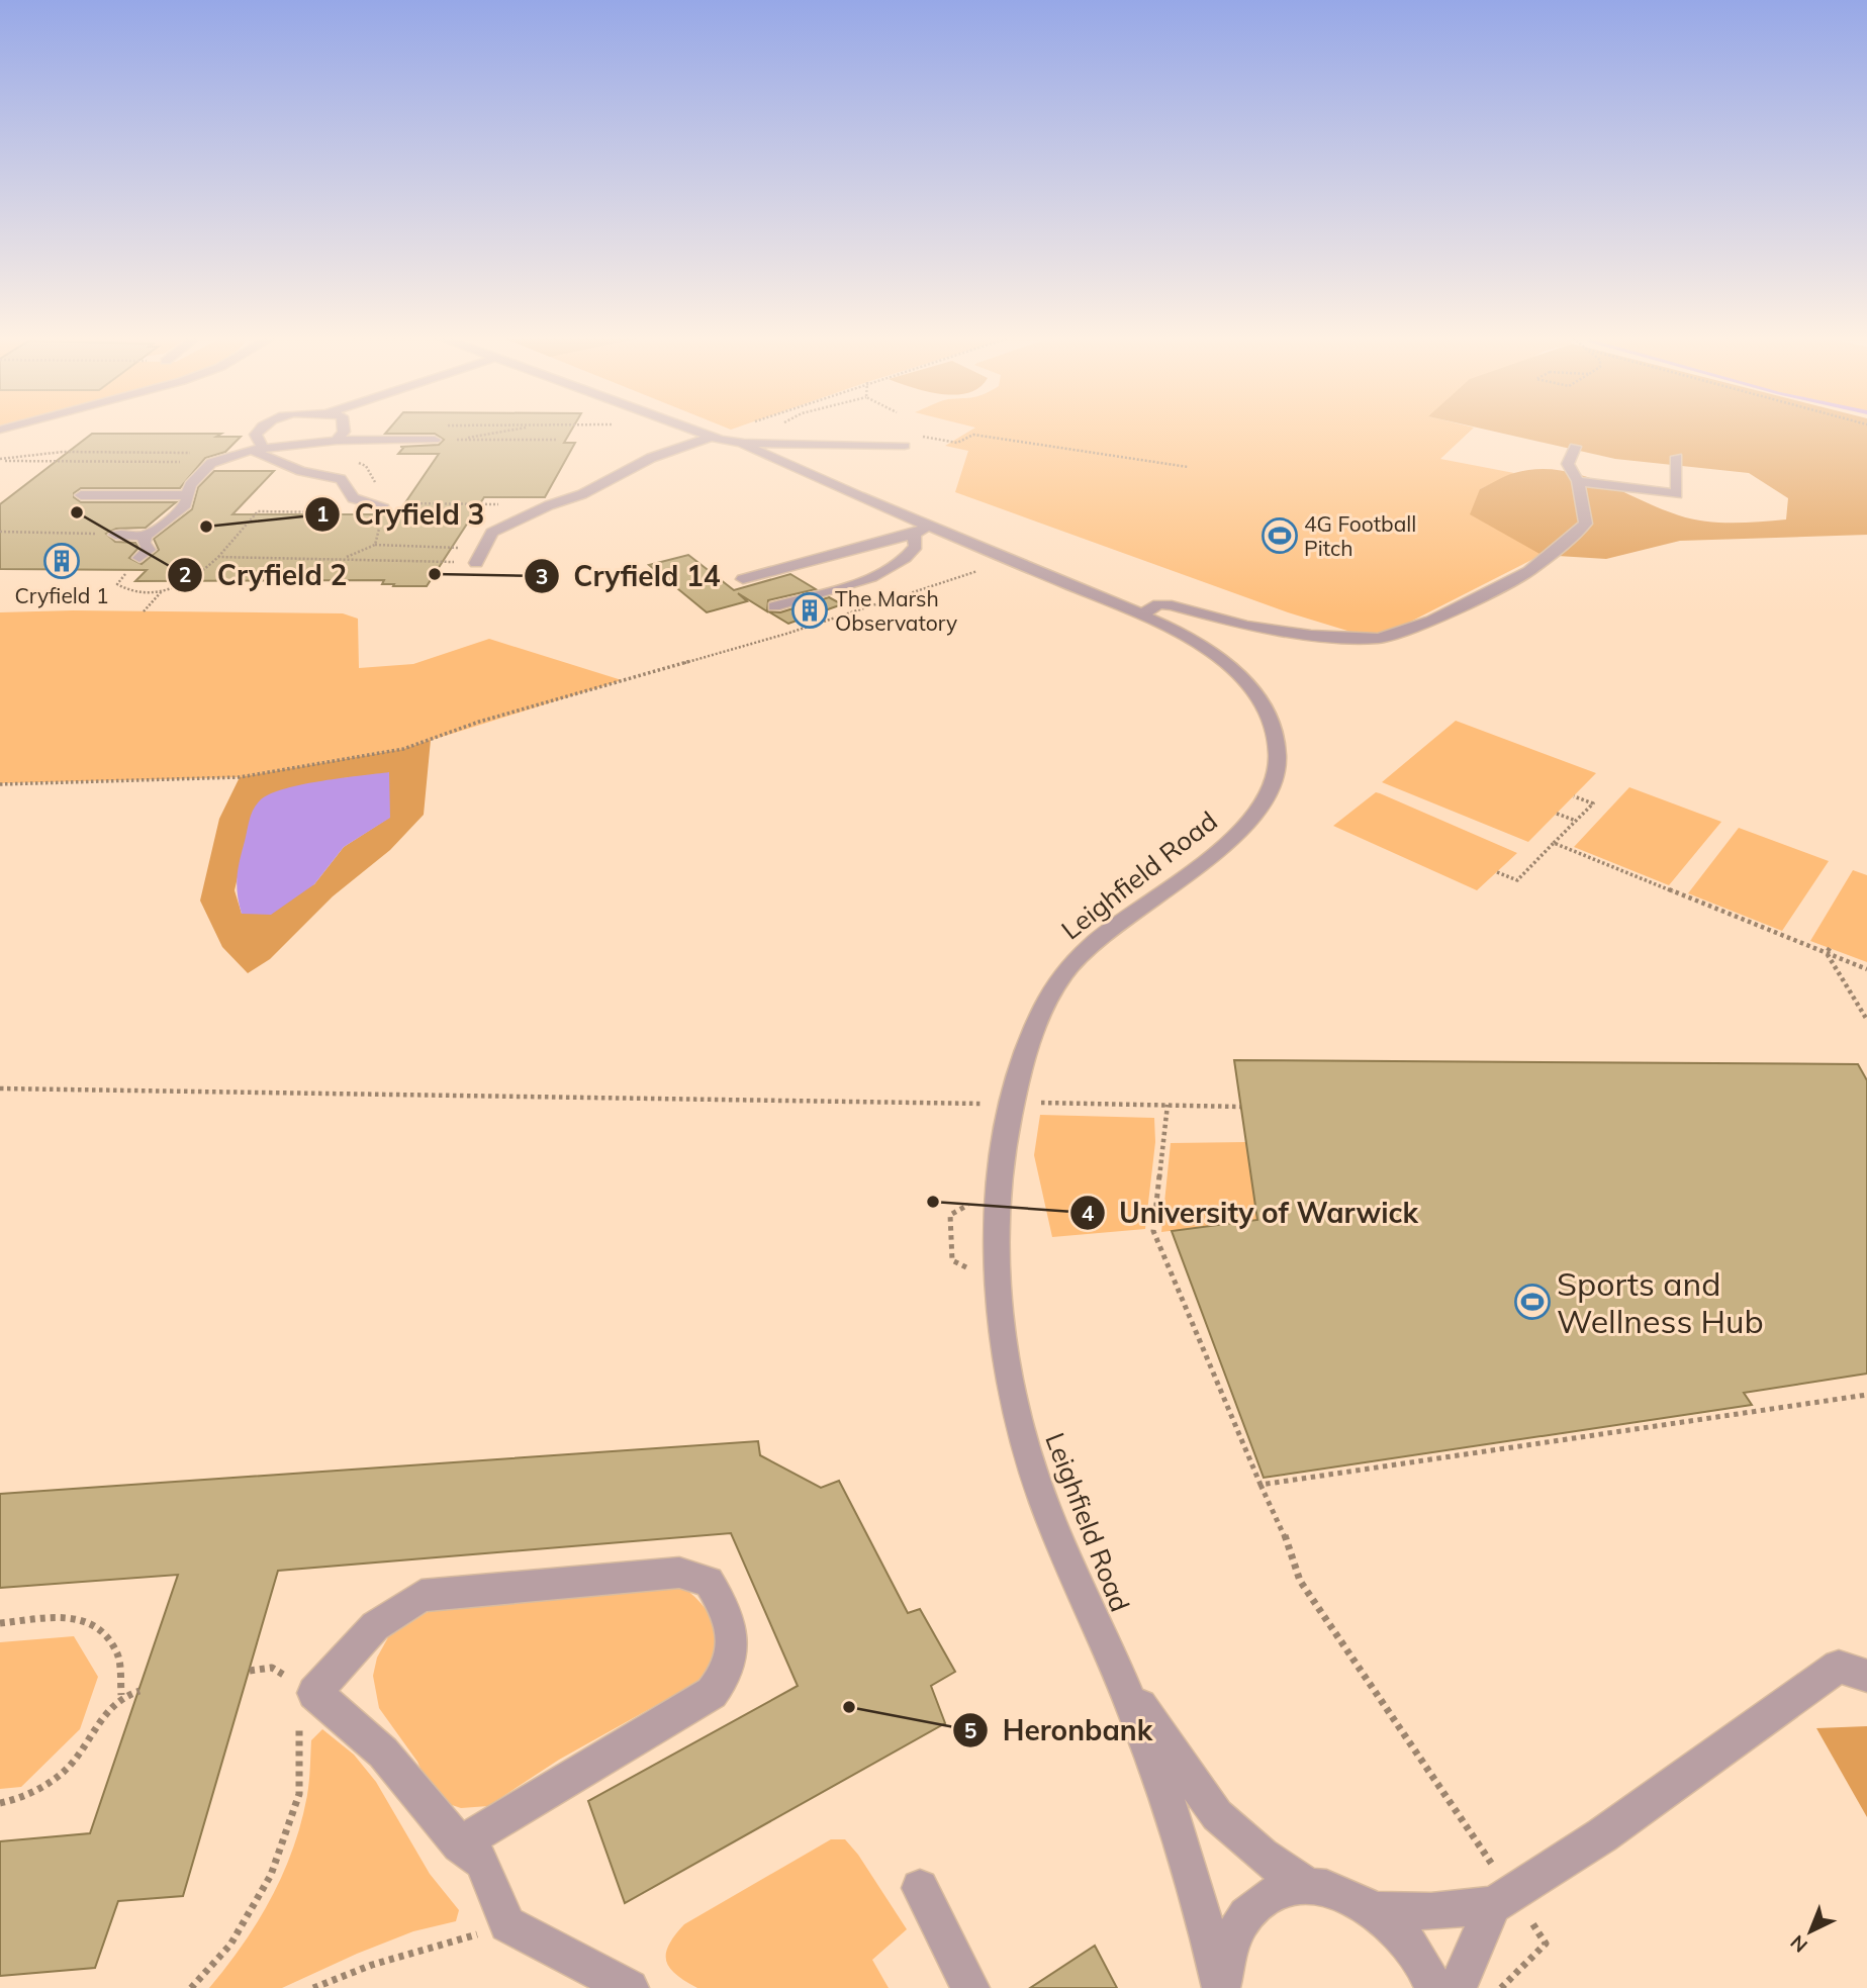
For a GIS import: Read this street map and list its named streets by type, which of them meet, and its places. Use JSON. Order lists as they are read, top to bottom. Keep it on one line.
{"streets":{"street":["Leighfield Road"]},"places":{"other":["Cryfield 2","Cryfield 3","Cryfield 14","University of Warwick","Heronbank"],"sports":["4G Football Pitch","Sports and Wellness Hub"],"building":["Cryfield 1","The Marsh Observatory"]},"north":"bottom left"}
